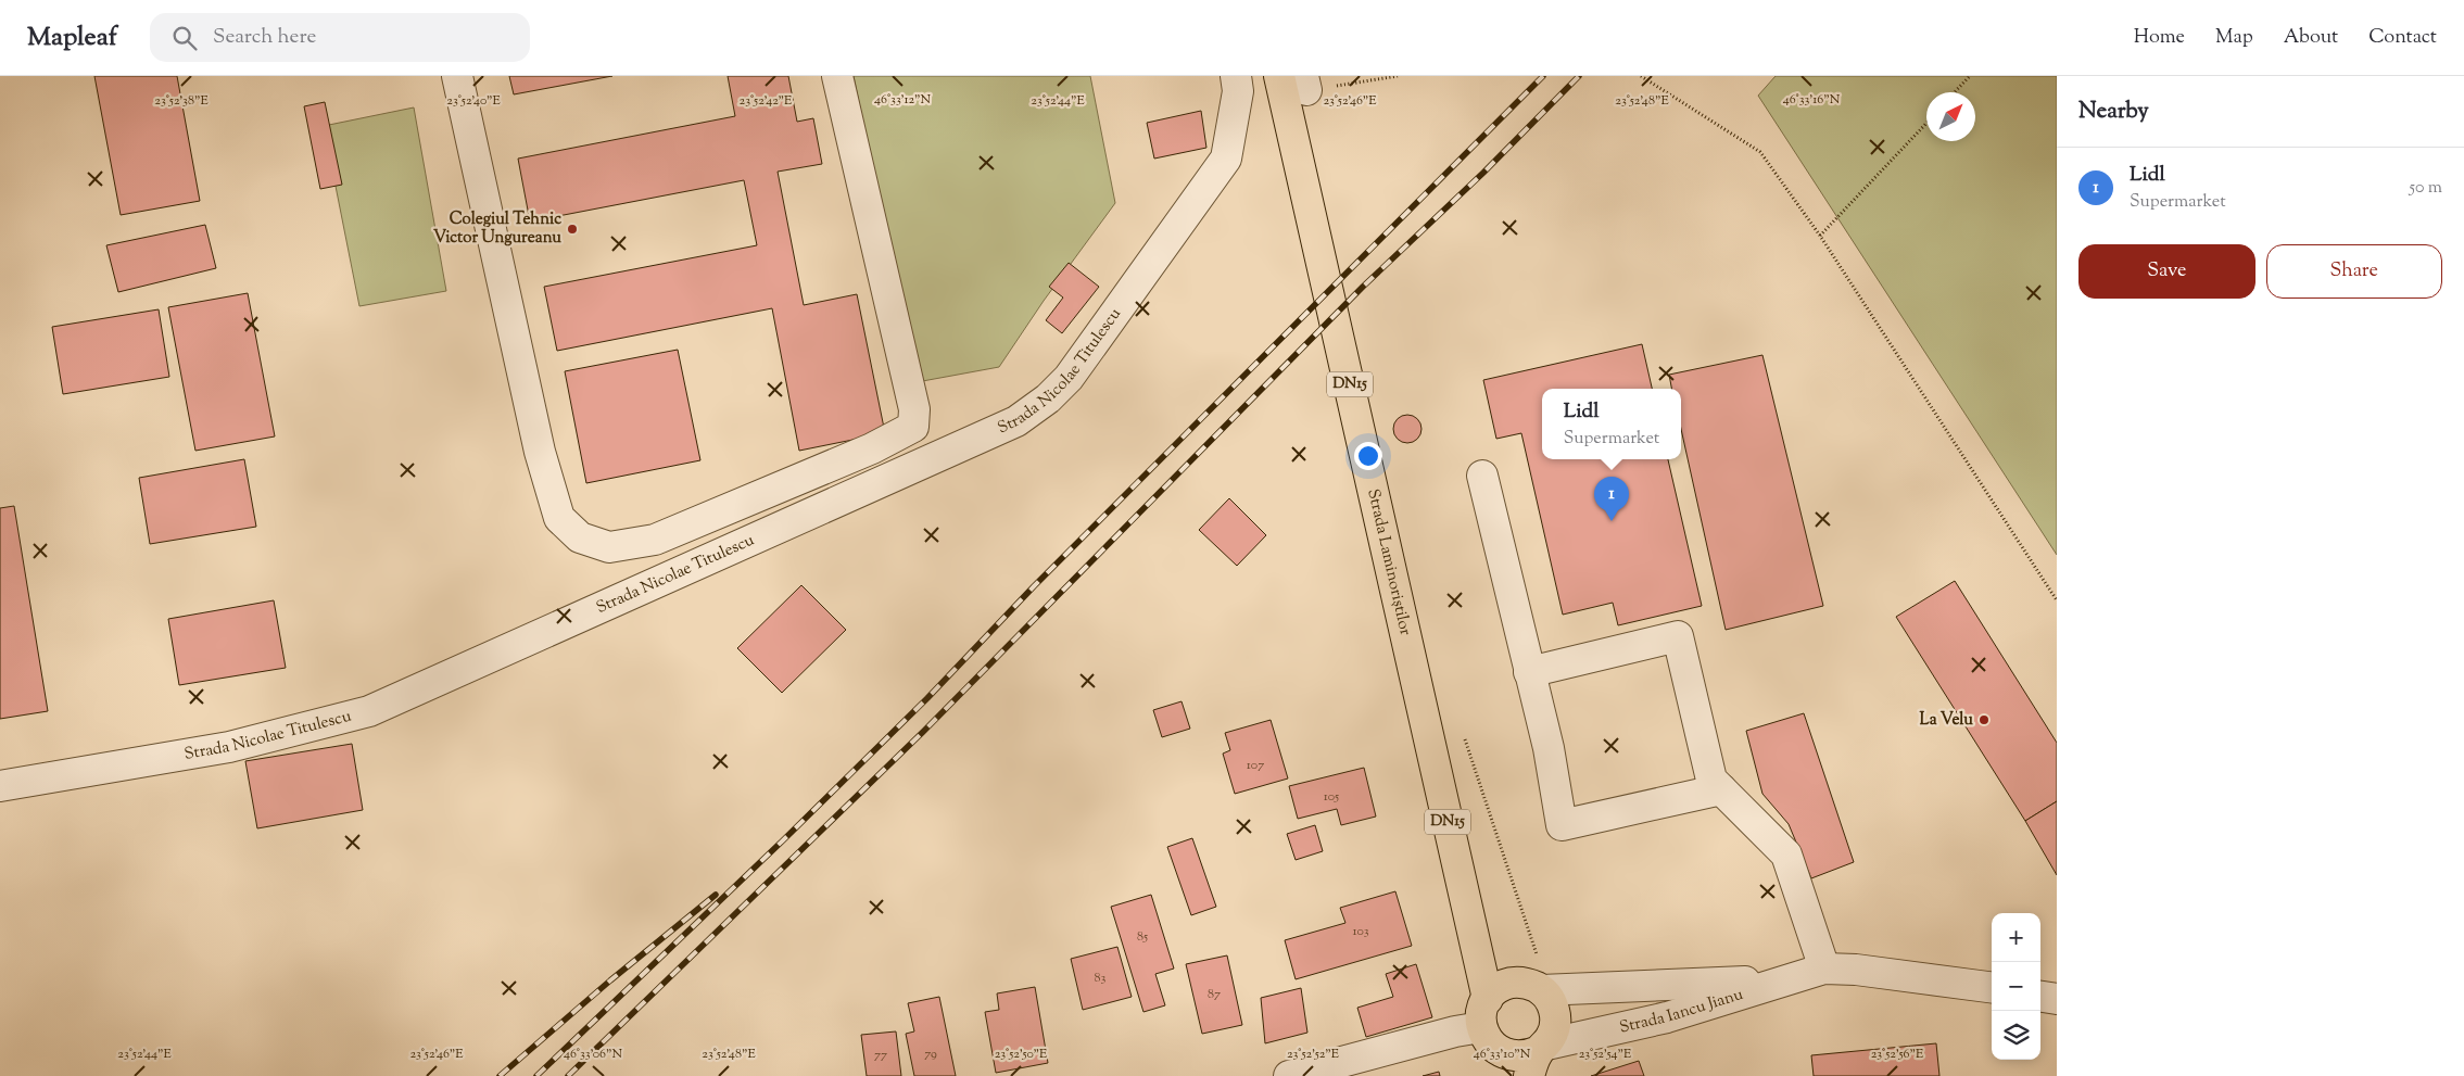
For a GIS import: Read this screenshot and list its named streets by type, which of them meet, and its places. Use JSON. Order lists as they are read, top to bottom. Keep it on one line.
{"streets":{"main road":["DN15","Strada Laminoriștilor"],"street":["Strada Nicolae Titulescu","Strada Iancu Jianu"]},"crossings":[["Strada Laminoriștilor","Strada Iancu Jianu"]],"places":["Colegiul Tehnic Victor Ungureanu","La Velu"],"house_numbers":["107","105","103","85","83","87","79","77"],"north":"top right","page":{"header":"Mapleaf","search":"Search here","nav":["Home","Map","About","Contact"],"heading":"Nearby","list":[{"mark":"1","name":"Lidl","note":"Supermarket","value":"50 m"}],"buttons":["Save","Share"],"popup":["Lidl","Supermarket"],"pins":"1","map_buttons":["+","−"]},"coordinates":["46°33'12\"N","46°33'16\"N","23°52'38\"E","23°52'40\"E","23°52'42\"E","23°52'44\"E","23°52'46\"E","23°52'48\"E","23°52'50\"E","23°52'52\"E","23°52'54\"E","23°52'56\"E","46°33'06\"N","46°33'10\"N"]}
